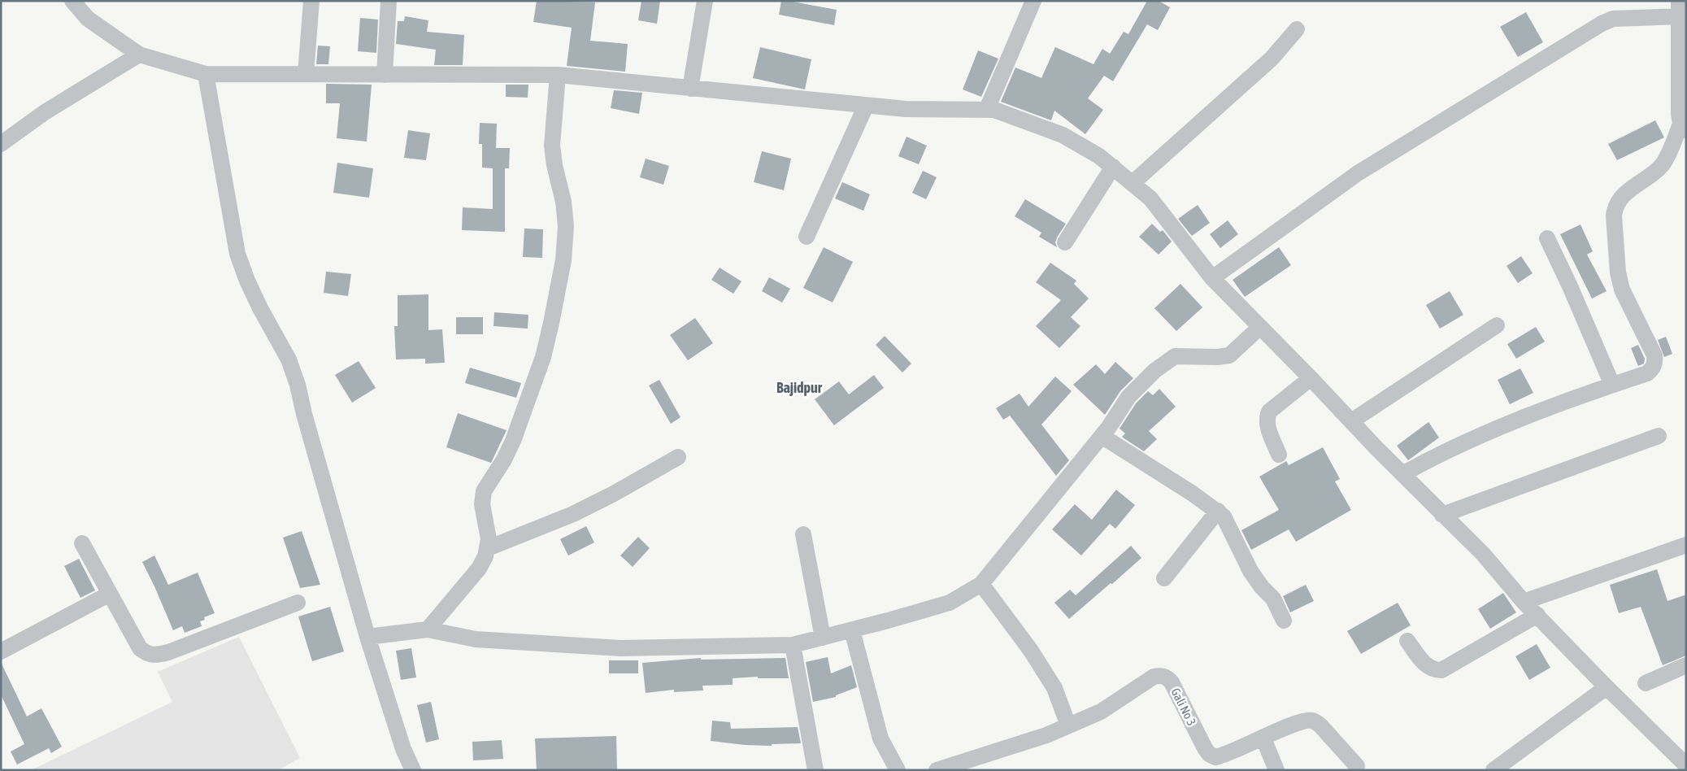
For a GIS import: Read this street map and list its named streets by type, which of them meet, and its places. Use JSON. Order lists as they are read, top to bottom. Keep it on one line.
{"streets":{"street":["Gali No 3"]},"districts":["Bajidpur"]}
